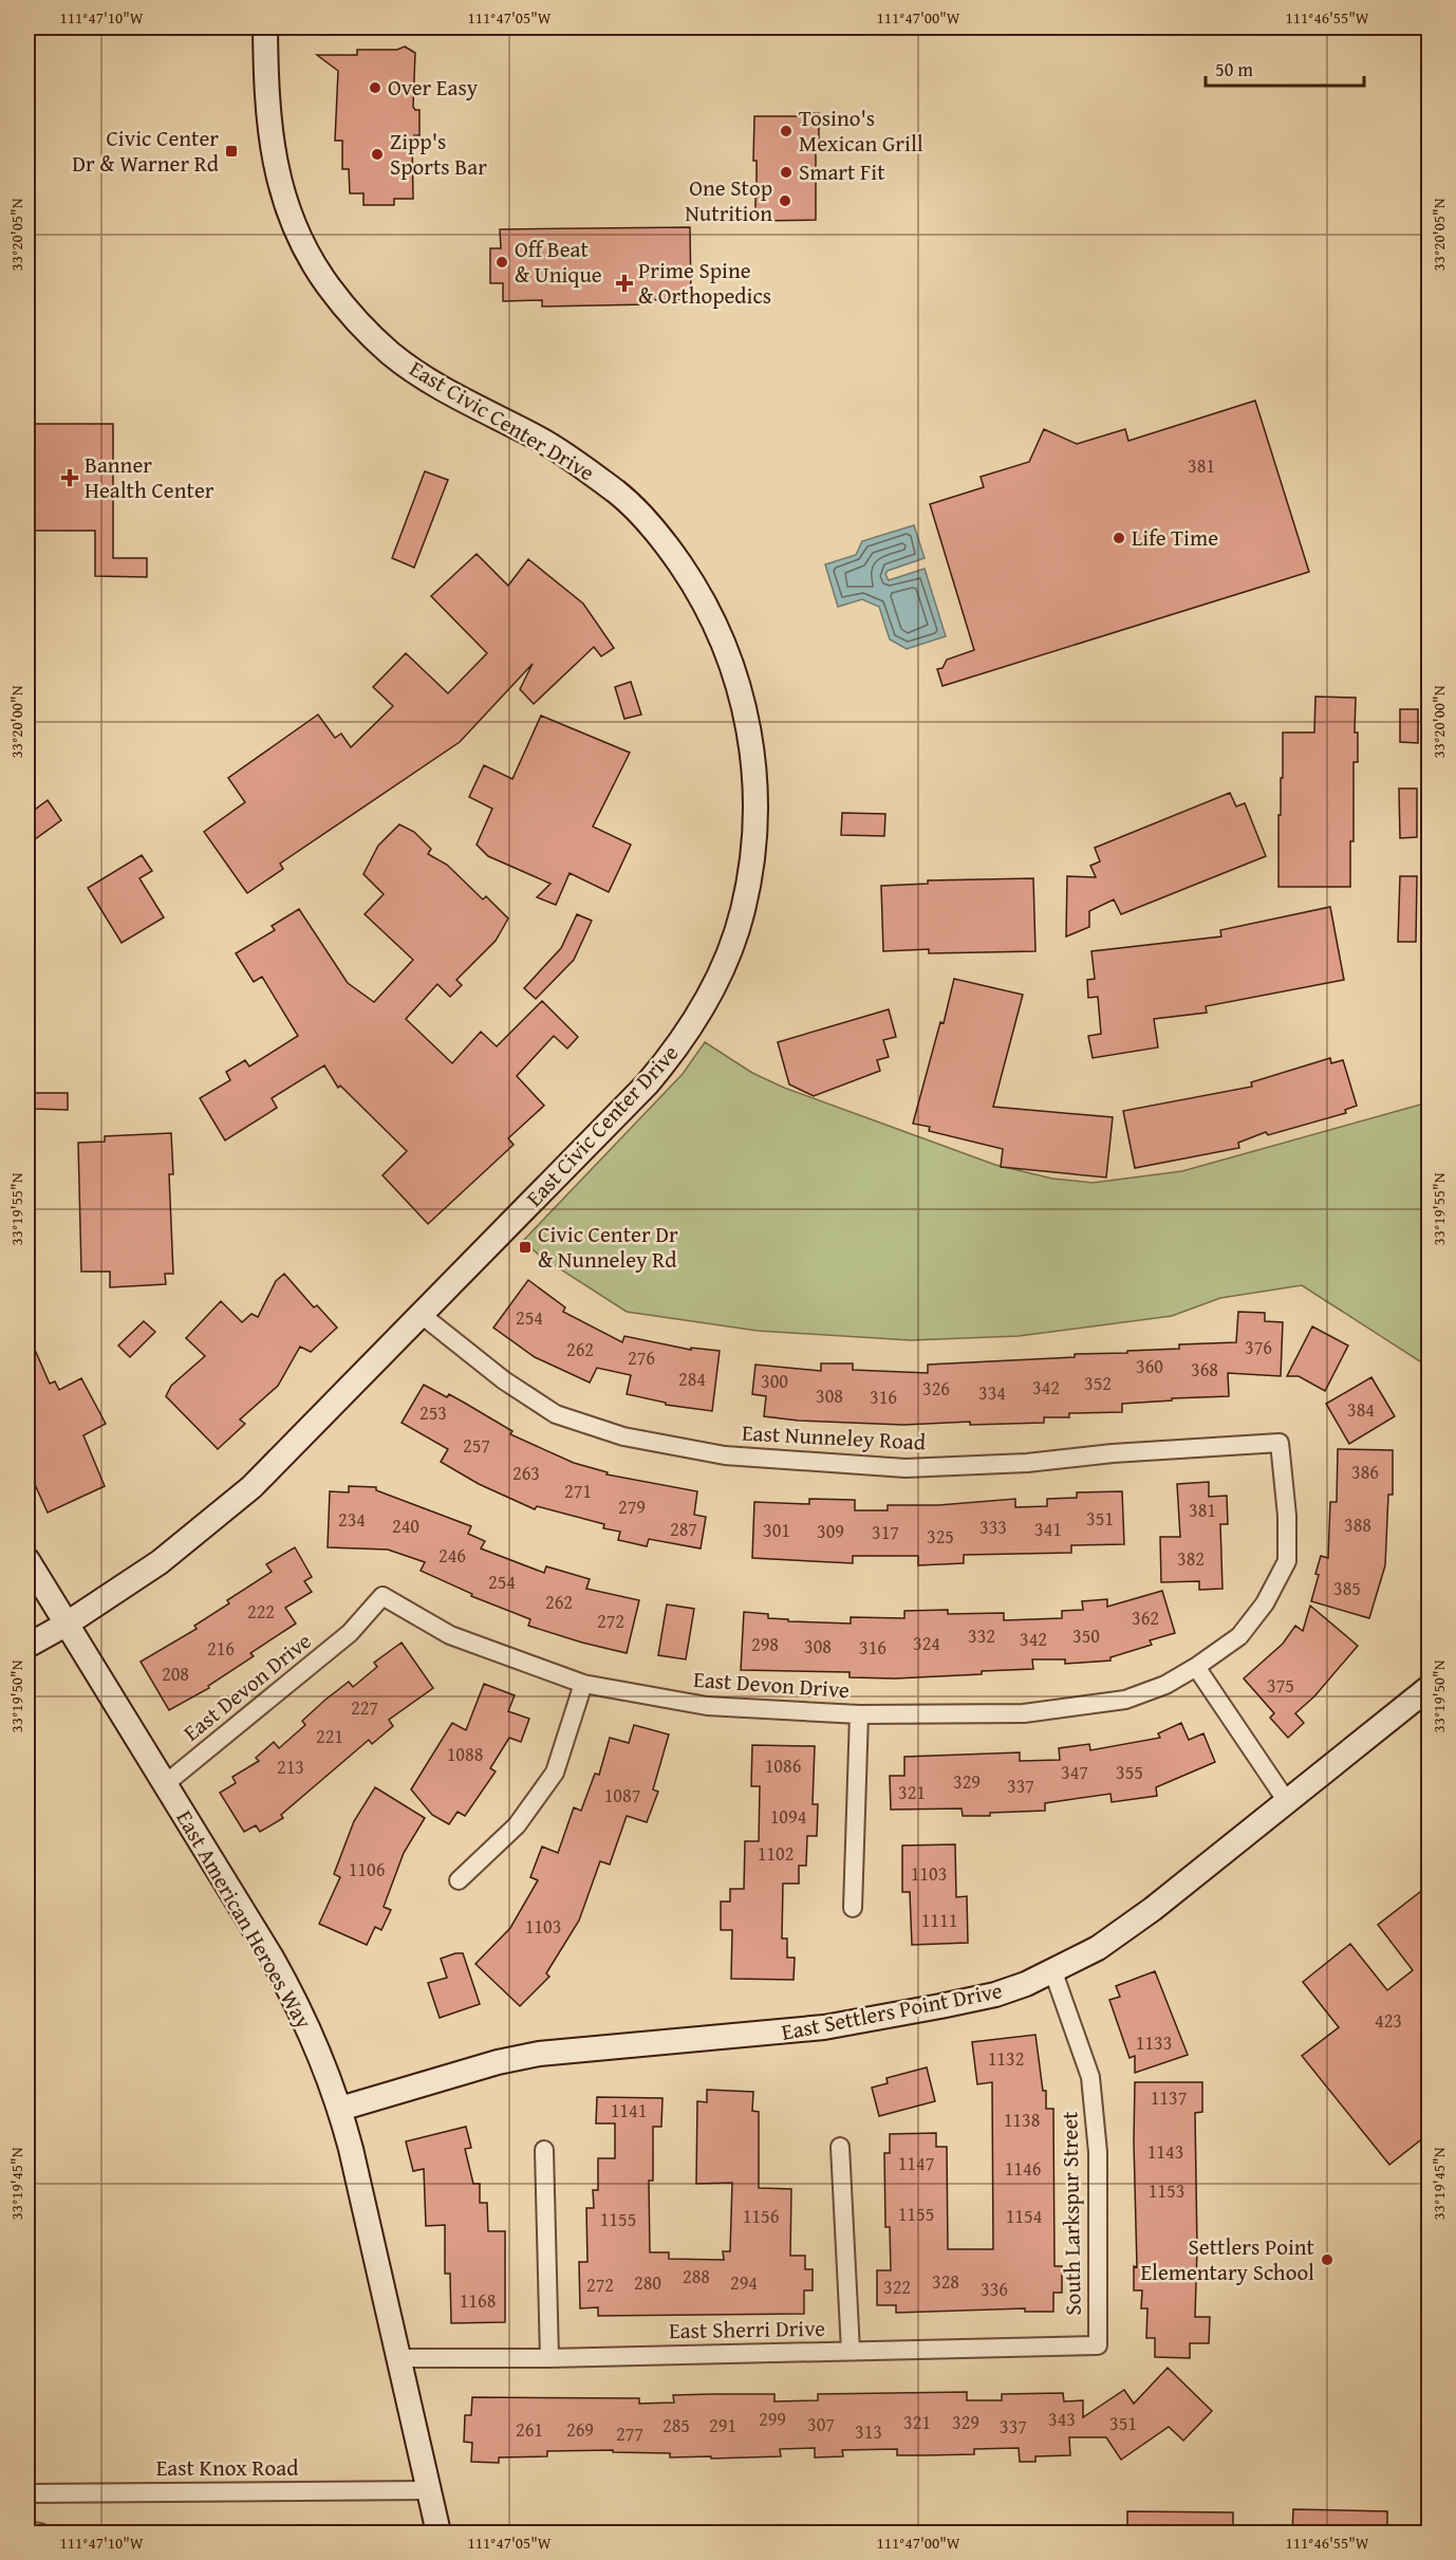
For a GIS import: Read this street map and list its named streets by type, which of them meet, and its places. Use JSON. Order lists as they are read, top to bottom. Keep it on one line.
{"streets":{"street":["East Civic Center Drive","East Nunneley Road","East Devon Drive","East American Heroes Way","East Settlers Point Drive","South Larkspur Street","East Sherri Drive","East Knox Road"]},"crossings":[["East Civic Center Drive","East Nunneley Road"],["East Civic Center Drive","East American Heroes Way"],["East Nunneley Road","East Devon Drive"],["East Devon Drive","East American Heroes Way"],["East American Heroes Way","East Settlers Point Drive"],["East American Heroes Way","East Sherri Drive"],["East American Heroes Way","East Knox Road"],["East Settlers Point Drive","South Larkspur Street"],["South Larkspur Street","East Sherri Drive"]],"places":{"other":["Over Easy","Tosino's Mexican Grill","Zipp's Sports Bar","Smart Fit","One Stop Nutrition","Off Beat & Unique","Life Time","Settlers Point Elementary School"],"transit":["Civic Center Dr & Warner Rd","Civic Center Dr & Nunneley Rd"],"health":["Prime Spine & Orthopedics","Banner Health Center"]},"house_numbers":["381","254","376","262","276","360","368","284","300","352","342","326","334","308","316","384","253","257","386","263","271","279","381","351","234","388","240","333","287","341","301","309","317","325","246","382","254","385","262","222","362","272","332","350","342","324","298","308","316","216","208","375","227","221","1088","1086","213","347","355","329","337","321","1087","1094","1102","1106","1103","1111","1103","423","1133","1132","1137","1141","1138","1143","1147","1146","1153","1155","1156","1154","1155","288","328","280","294","272","322","336","1168","299","343","321","329","351","307","285","291","337","261","269","313","277"],"scale_bar":"50 m","coordinates":["111°47'10\"W","111°47'05\"W","111°47'00\"W","111°46'55\"W","33°20'05\"N","33°20'00\"N","33°19'55\"N","33°19'50\"N","33°19'45\"N"]}
